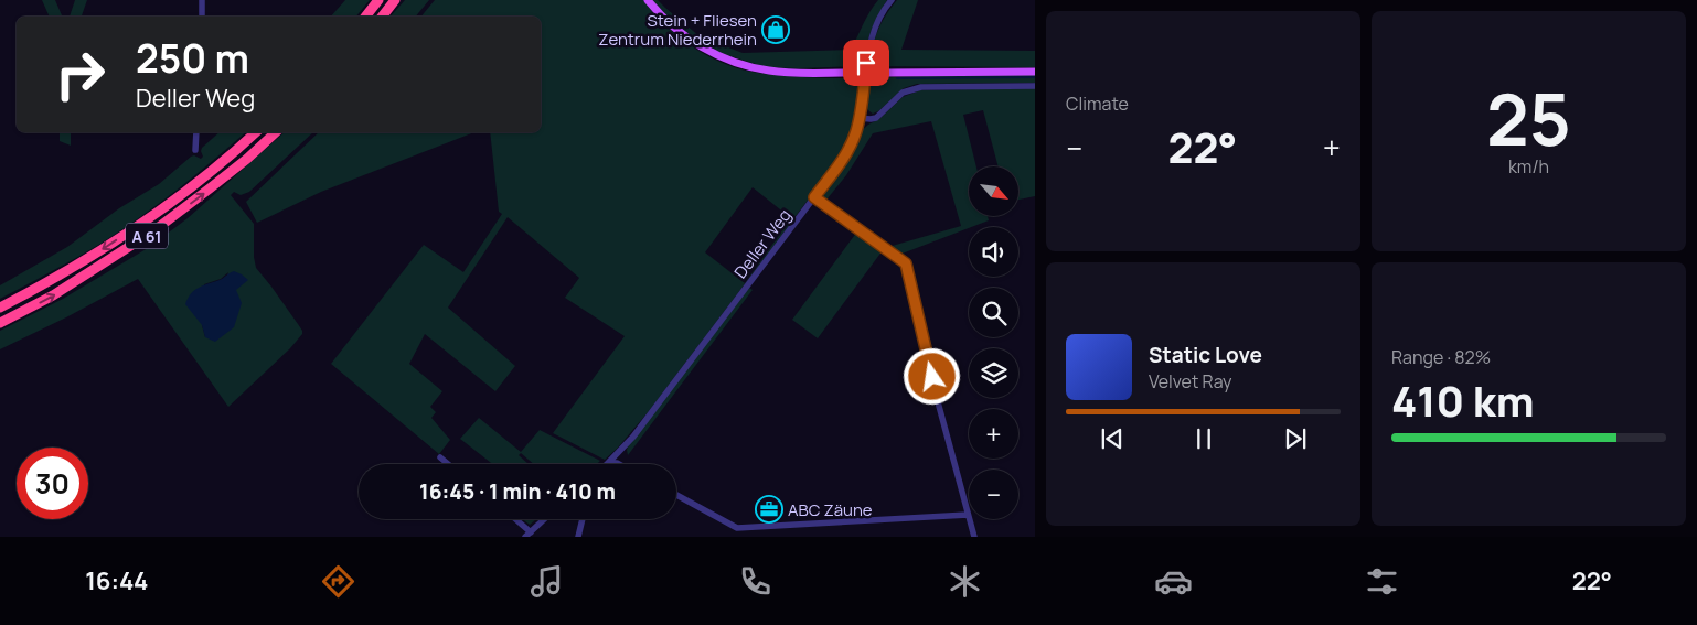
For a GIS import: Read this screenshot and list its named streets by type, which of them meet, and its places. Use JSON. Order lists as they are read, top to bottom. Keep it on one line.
{"streets":{"highway":["A 61"],"street":["Deller Weg"]},"places":{"shop":["Stein + Fliesen Zentrum Niederrhein"],"office":["ABC Zäune"]},"north":"bottom right","page":{"tile":["Climate",["25","km/h"],["Range · 82%","410 km"]],"turn":["250 m","Deller Weg"],"heat":["−","22°","+"],"map_buttons":["+","−"],"song":["Static Love","Velvet Ray"],"limit":"30","trip":"16:45 · 1 min · 410 m","tabs":["16:44","22°"]}}
